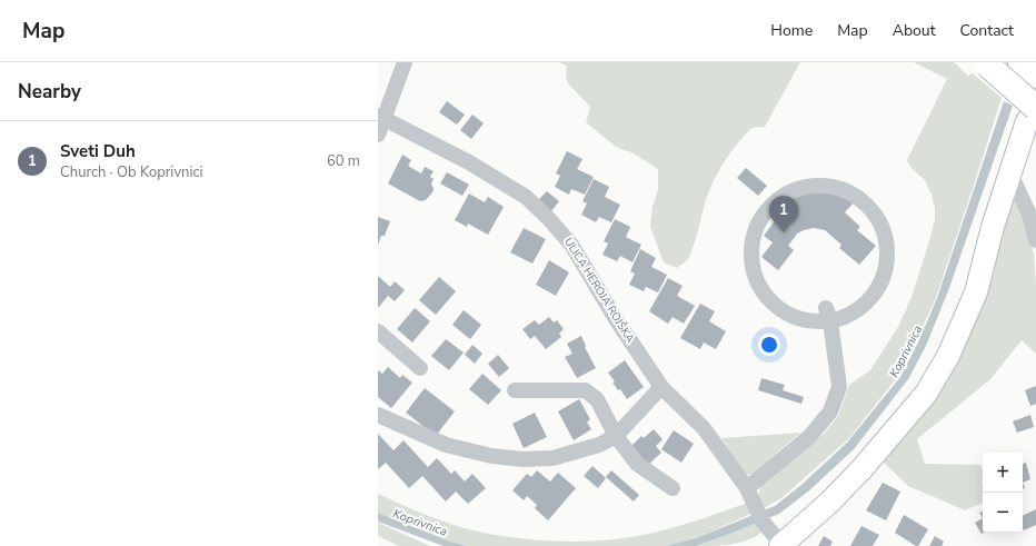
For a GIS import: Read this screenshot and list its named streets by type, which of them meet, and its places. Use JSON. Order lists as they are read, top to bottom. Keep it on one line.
{"streets":{"street":["ULICA HEROJA ROJŠKA"]},"water":["Koprivnica"],"page":{"header":"Map","nav":["Home","Map","About","Contact"],"heading":"Nearby","list":[{"mark":"1","name":"Sveti Duh","note":"Church · Ob Koprivnici","value":"60 m"}],"pins":"1","map_buttons":["+","−"]}}
